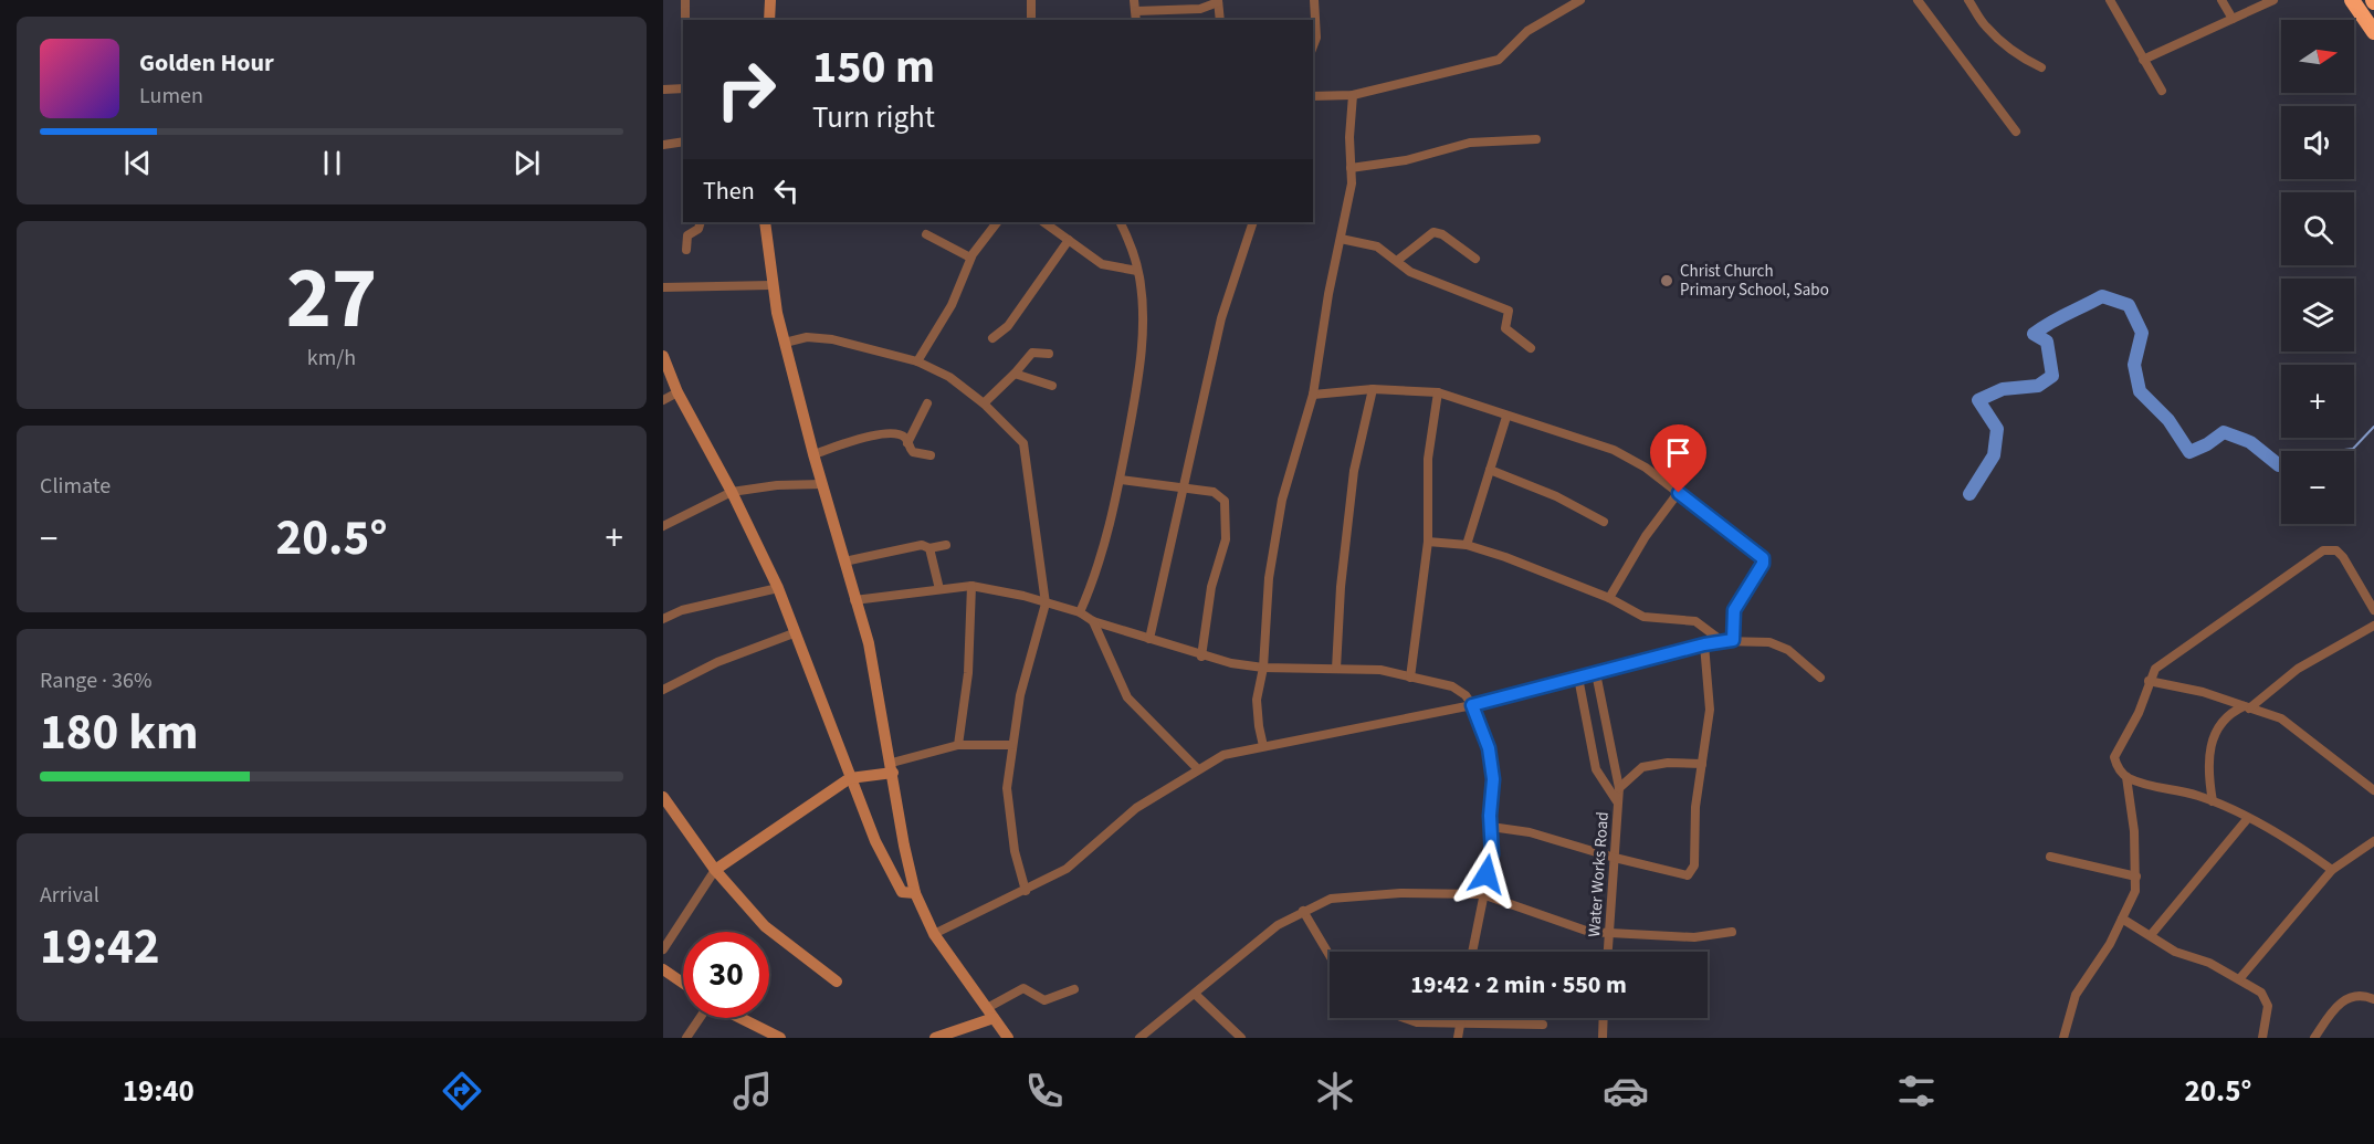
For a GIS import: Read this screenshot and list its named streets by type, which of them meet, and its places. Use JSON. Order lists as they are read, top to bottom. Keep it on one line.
{"streets":{"street":["Water Works Road"]},"places":["Christ Church Primary School, Sabo"],"north":"right","page":{"map_buttons":["+","−"],"turn":["150 m","Turn right"],"song":["Golden Hour","Lumen"],"then":"Then","tile":[["27","km/h"],"Climate",["Range · 36%","180 km"],["Arrival","19:42"]],"heat":["−","20.5°","+"],"limit":"30","trip":"19:42 · 2 min · 550 m","tabs":["19:40","20.5°"]}}
